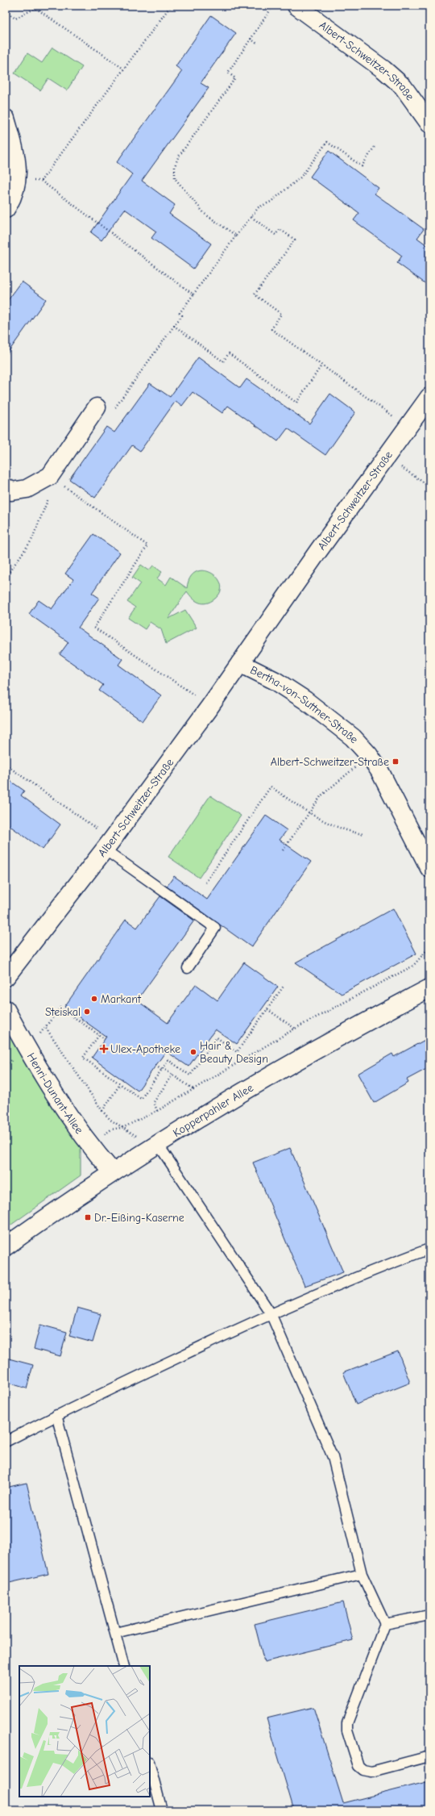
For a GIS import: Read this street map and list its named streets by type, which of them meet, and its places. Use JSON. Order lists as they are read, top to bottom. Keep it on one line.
{"streets":{"street":["Albert-Schweitzer-Straße","Bertha-von-Suttner-Straße","Henri-Dunant-Allee","Kopperpahler Allee"]},"crossings":[["Albert-Schweitzer-Straße","Bertha-von-Suttner-Straße"],["Henri-Dunant-Allee","Kopperpahler Allee"]],"places":{"transit":["Albert-Schweitzer-Straße","Dr.-Eißing-Kaserne"],"other":["Markant","Steiskal","Hair & Beauty Design"],"health":["Ulex-Apotheke"]}}
